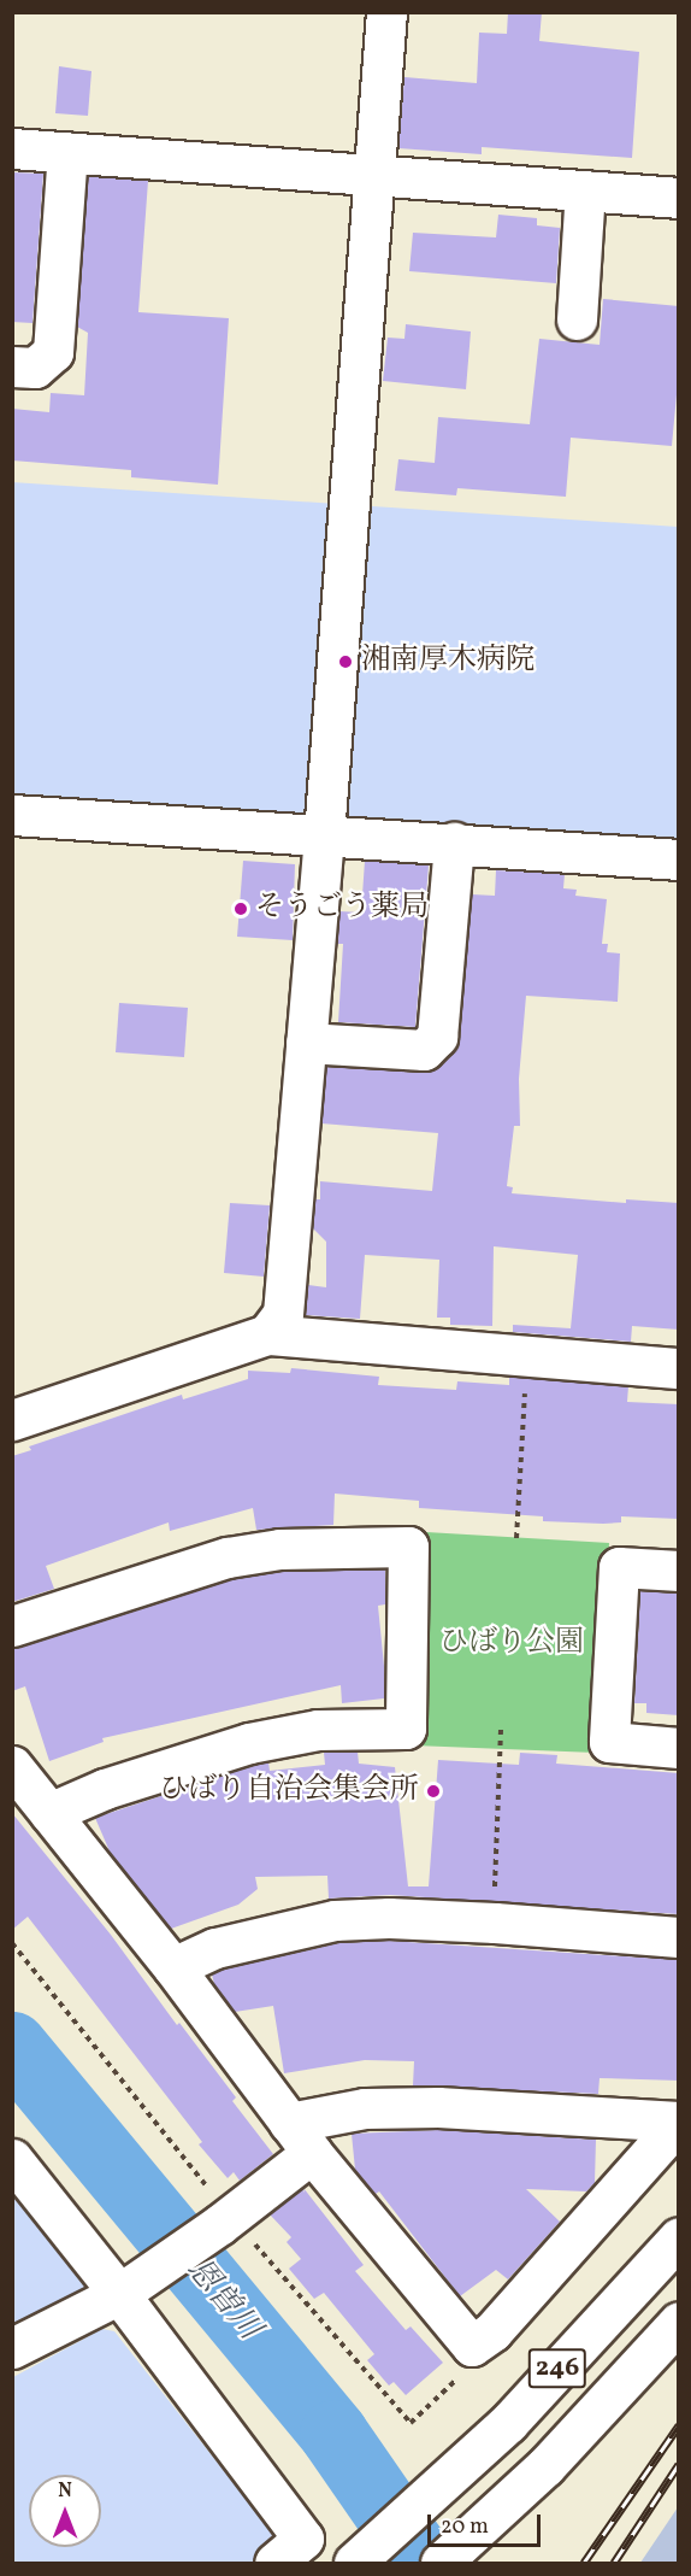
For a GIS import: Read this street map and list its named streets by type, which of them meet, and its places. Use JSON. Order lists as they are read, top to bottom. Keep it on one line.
{"streets":{"main road":["246"]},"water":["恩曽川"],"parks":["ひばり公園"],"places":["湘南厚木病院","そうごう薬局","ひばり自治会集会所"],"scale_bar":"20 m","north":"top"}
